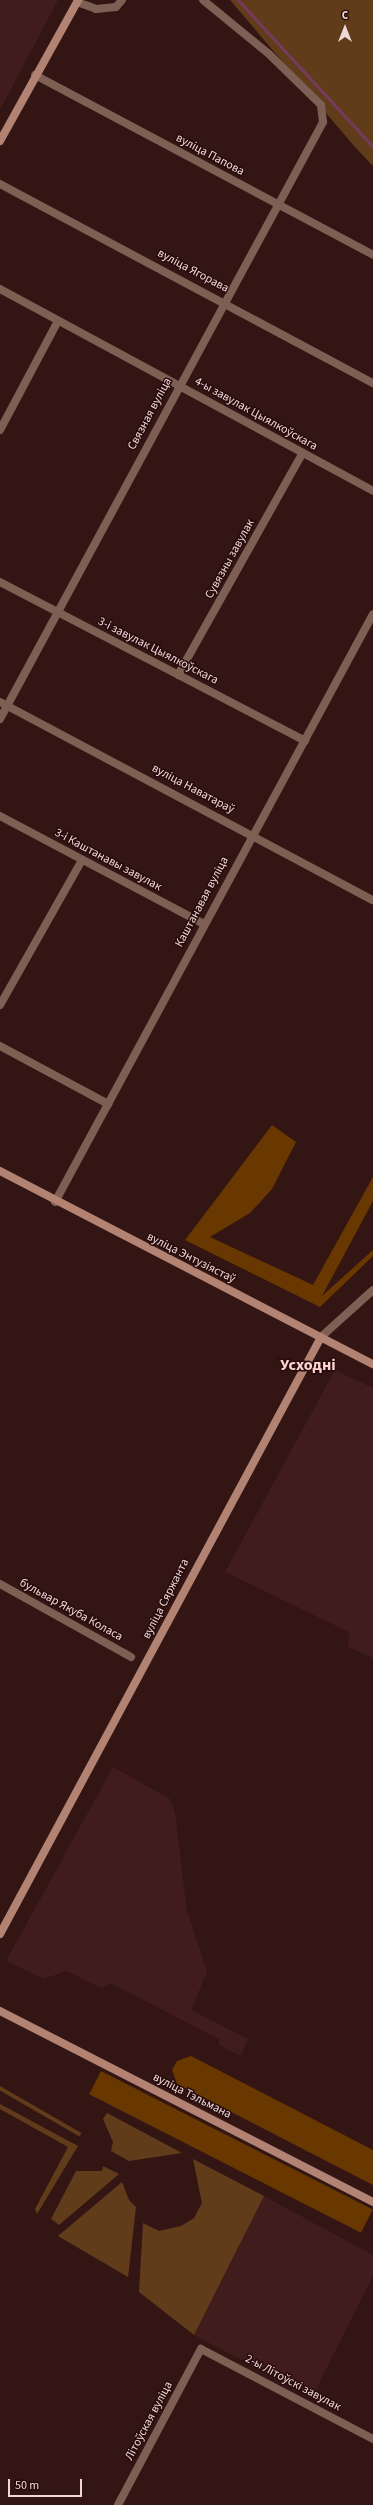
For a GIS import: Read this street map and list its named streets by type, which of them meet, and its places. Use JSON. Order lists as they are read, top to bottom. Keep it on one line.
{"streets":{"main road":["вуліца Энтузіястаў","вуліца Сяржанта","вуліца Тэльмана"],"street":["вуліца Папова","вуліца Ягорава","Связная вуліца","4-ы завулак Цыялкоўскага","Сувязны завулак","3-і завулак Цыялкоўскага","вуліца Наватараў","3-і Каштанавы завулак","Каштанавая вуліца","бульвар Якуба Коласа","2-ы Літоўскі завулак","Літоўская вуліца"]},"crossings":[["вуліца Папова","Связная вуліца"],["вуліца Ягорава","Связная вуліца"],["Связная вуліца","4-ы завулак Цыялкоўскага"],["Связная вуліца","3-і завулак Цыялкоўскага"],["Связная вуліца","вуліца Наватараў"],["4-ы завулак Цыялкоўскага","Сувязны завулак"],["Сувязны завулак","3-і завулак Цыялкоўскага"],["3-і завулак Цыялкоўскага","Каштанавая вуліца"],["вуліца Наватараў","Каштанавая вуліца"],["3-і Каштанавы завулак","Каштанавая вуліца"],["Каштанавая вуліца","вуліца Энтузіястаў"],["вуліца Энтузіястаў","вуліца Сяржанта"],["2-ы Літоўскі завулак","Літоўская вуліца"]],"districts":["Усходні"],"scale_bar":"50 m","north":"top"}
